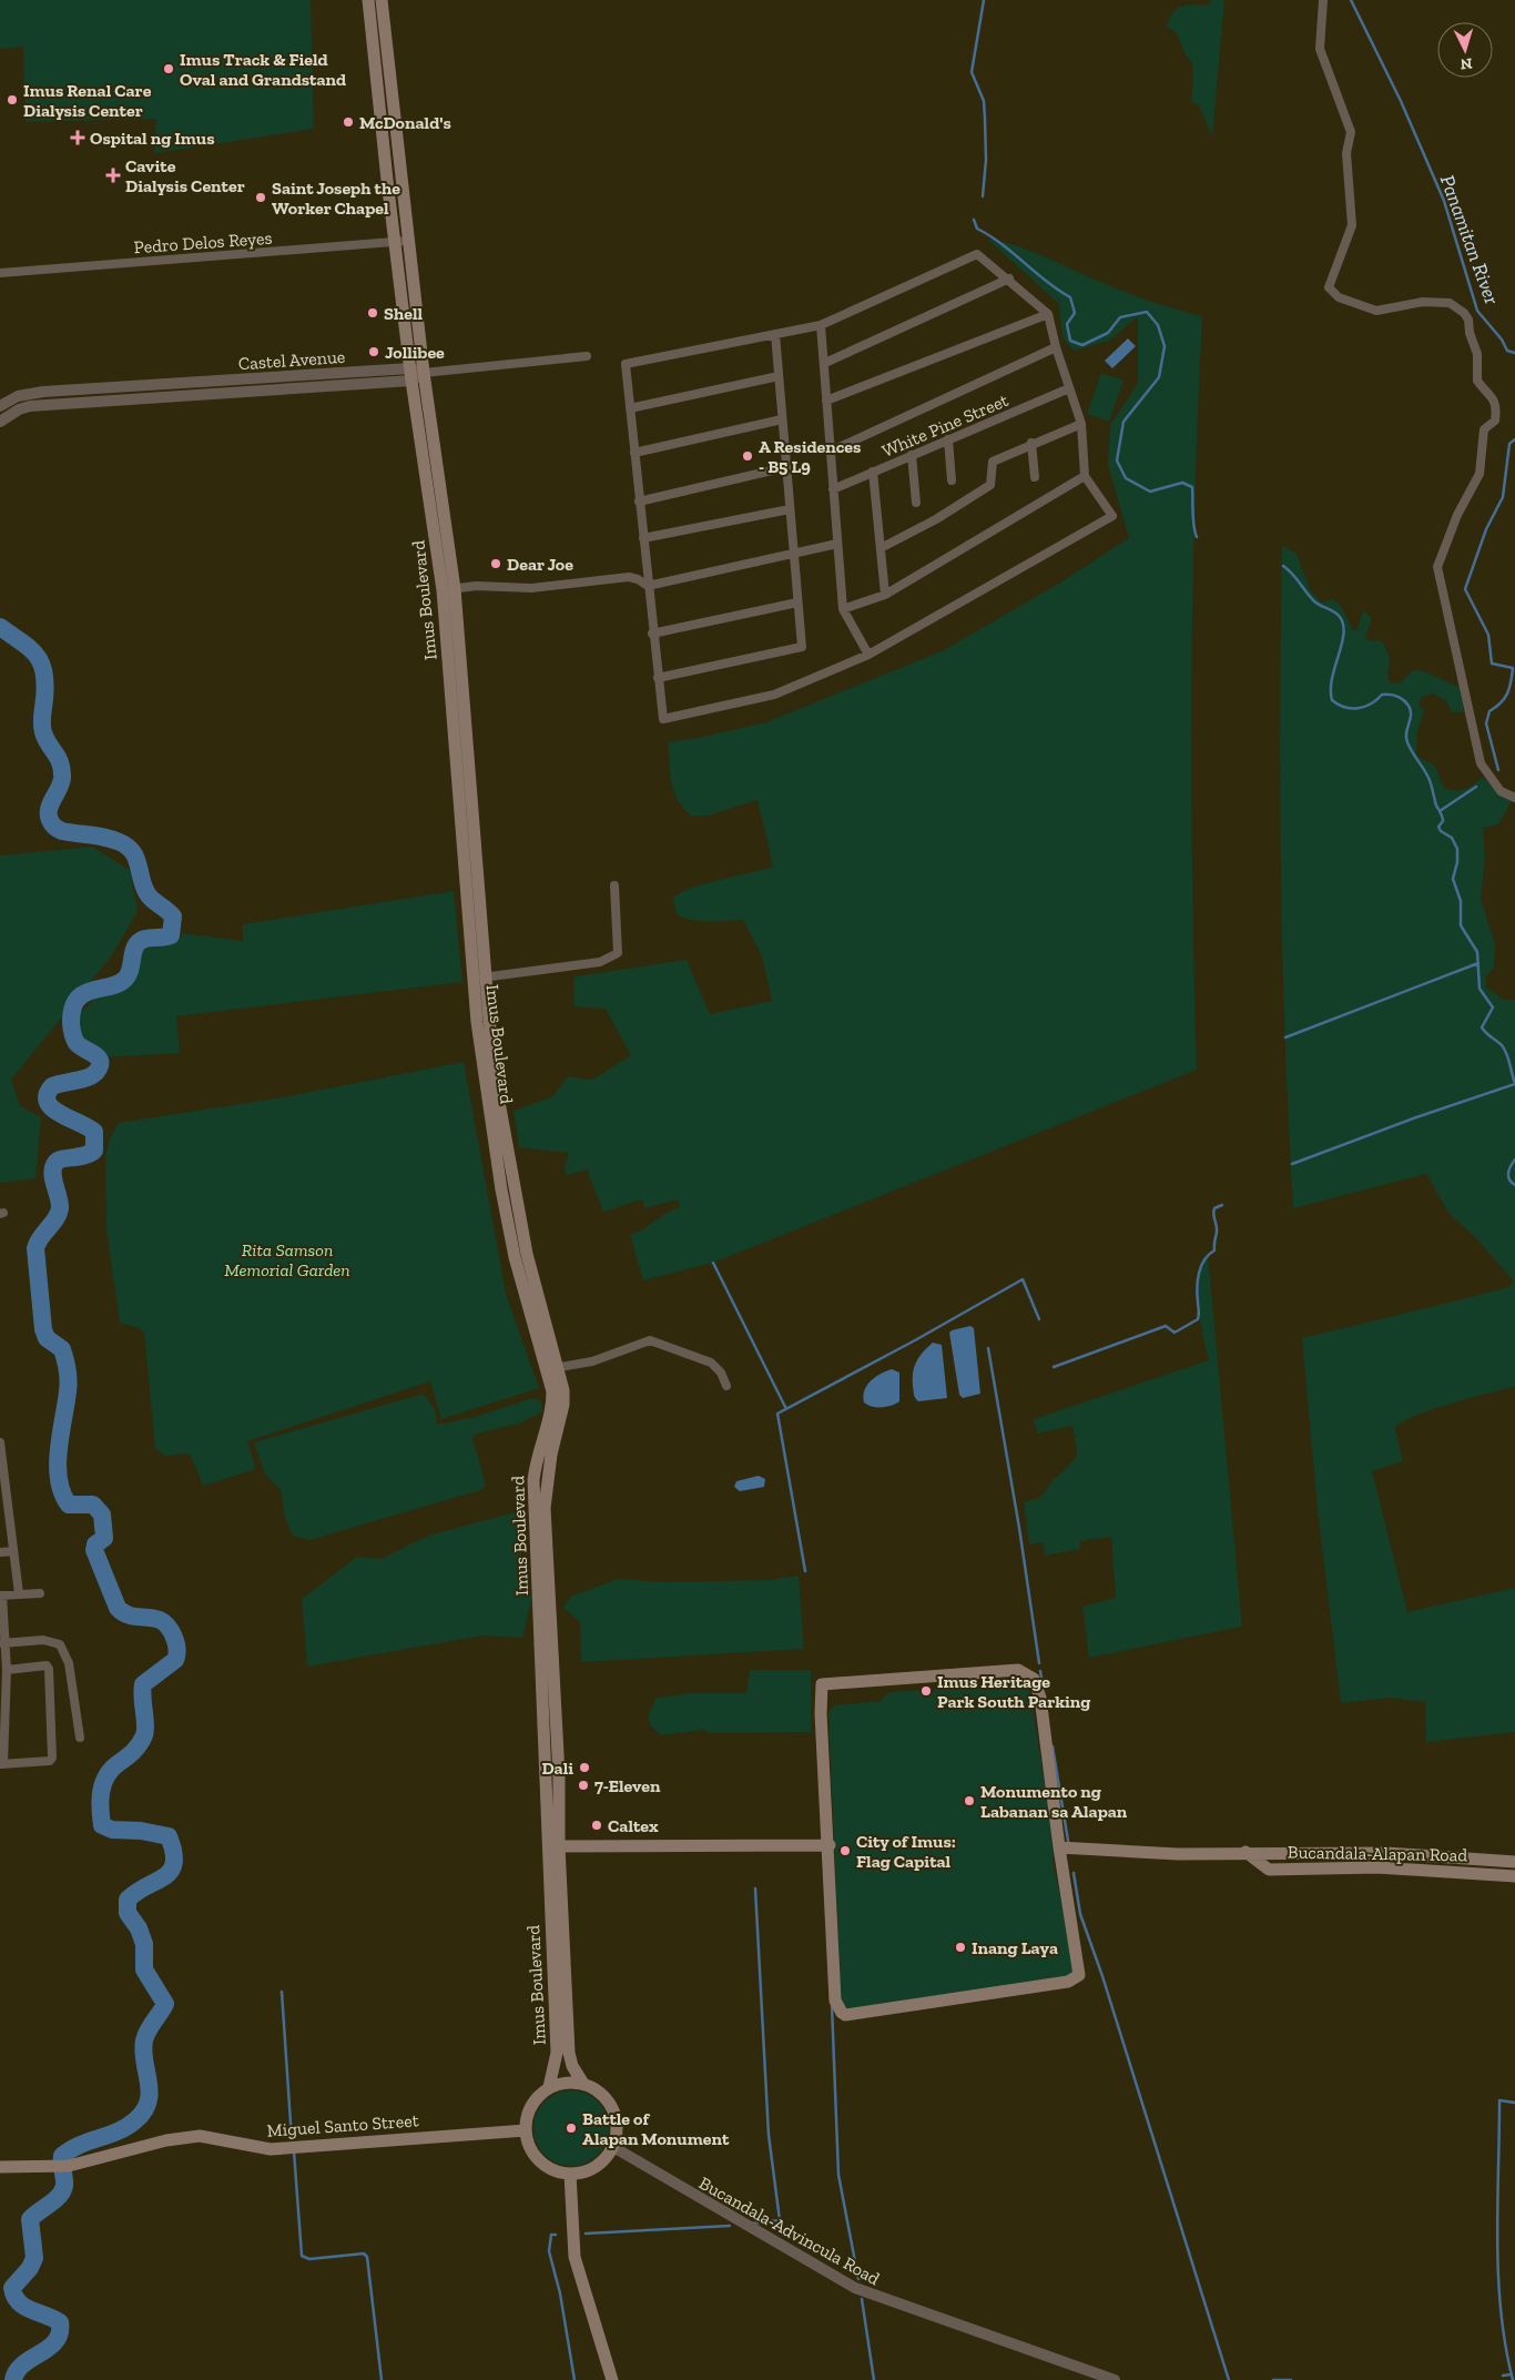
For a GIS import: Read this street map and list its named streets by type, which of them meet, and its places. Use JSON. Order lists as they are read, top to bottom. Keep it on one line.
{"streets":{"main road":["Imus Boulevard","Bucandala-Alapan Road","Miguel Santo Street"],"street":["Pedro Delos Reyes","Castel Avenue","White Pine Street","Bucandala-Advincula Road"]},"crossings":[["Pedro Delos Reyes","Imus Boulevard"],["Castel Avenue","Imus Boulevard"],["Imus Boulevard","Miguel Santo Street"],["Imus Boulevard","Bucandala-Advincula Road"],["Miguel Santo Street","Bucandala-Advincula Road"]],"water":["Panamitan River"],"parks":["Rita Samson Memorial Garden"],"places":{"other":["Imus Track & Field Oval and Grandstand","Imus Renal Care Dialysis Center","McDonald's","Saint Joseph the Worker Chapel","Shell","Jollibee","A Residences - B5 L9","Dear Joe","Imus Heritage Park South Parking","Dali","7-Eleven","Monumento ng Labanan sa Alapan","Caltex","City of Imus: Flag Capital","Inang Laya","Battle of Alapan Monument"],"health":["Ospital ng Imus","Cavite Dialysis Center"]},"north":"bottom"}
